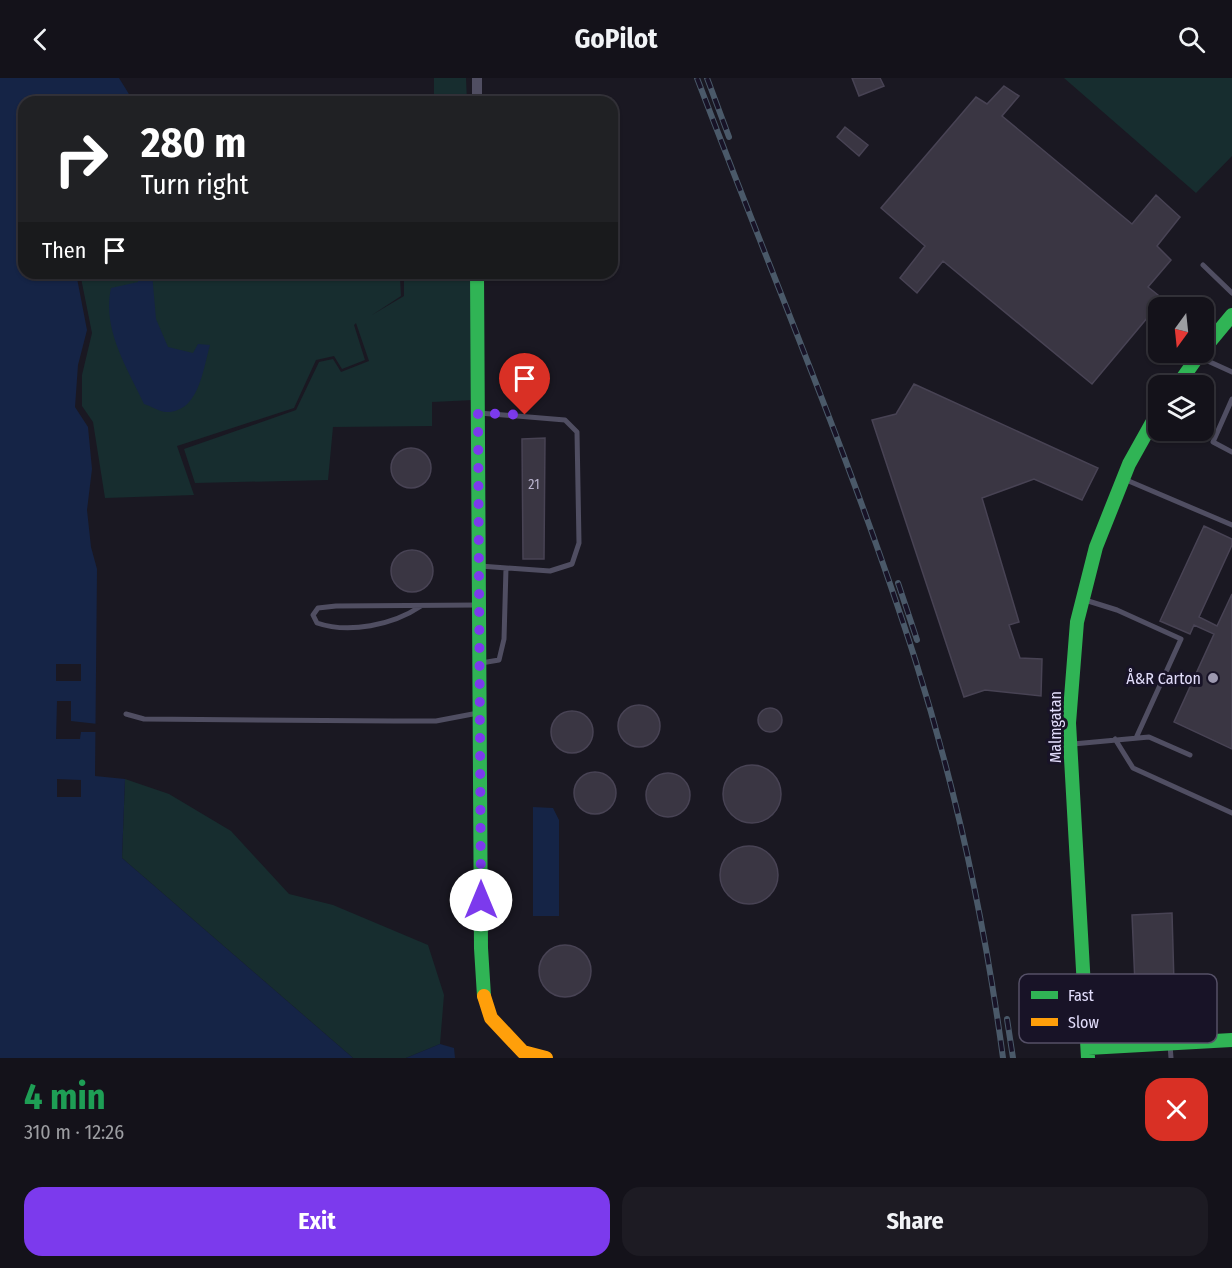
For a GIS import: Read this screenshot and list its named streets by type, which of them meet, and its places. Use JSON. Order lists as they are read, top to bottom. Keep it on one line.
{"streets":{"street":["Malmgatan"]},"places":["Å&R Carton"],"house_numbers":["21"],"legend":["Fast","Slow"],"north":"bottom","page":{"header":"GoPilot","turn":["280 m","Turn right"],"then":"Then","heading":["4 min","310 m · 12:26"],"buttons":["Exit","Share"]}}
